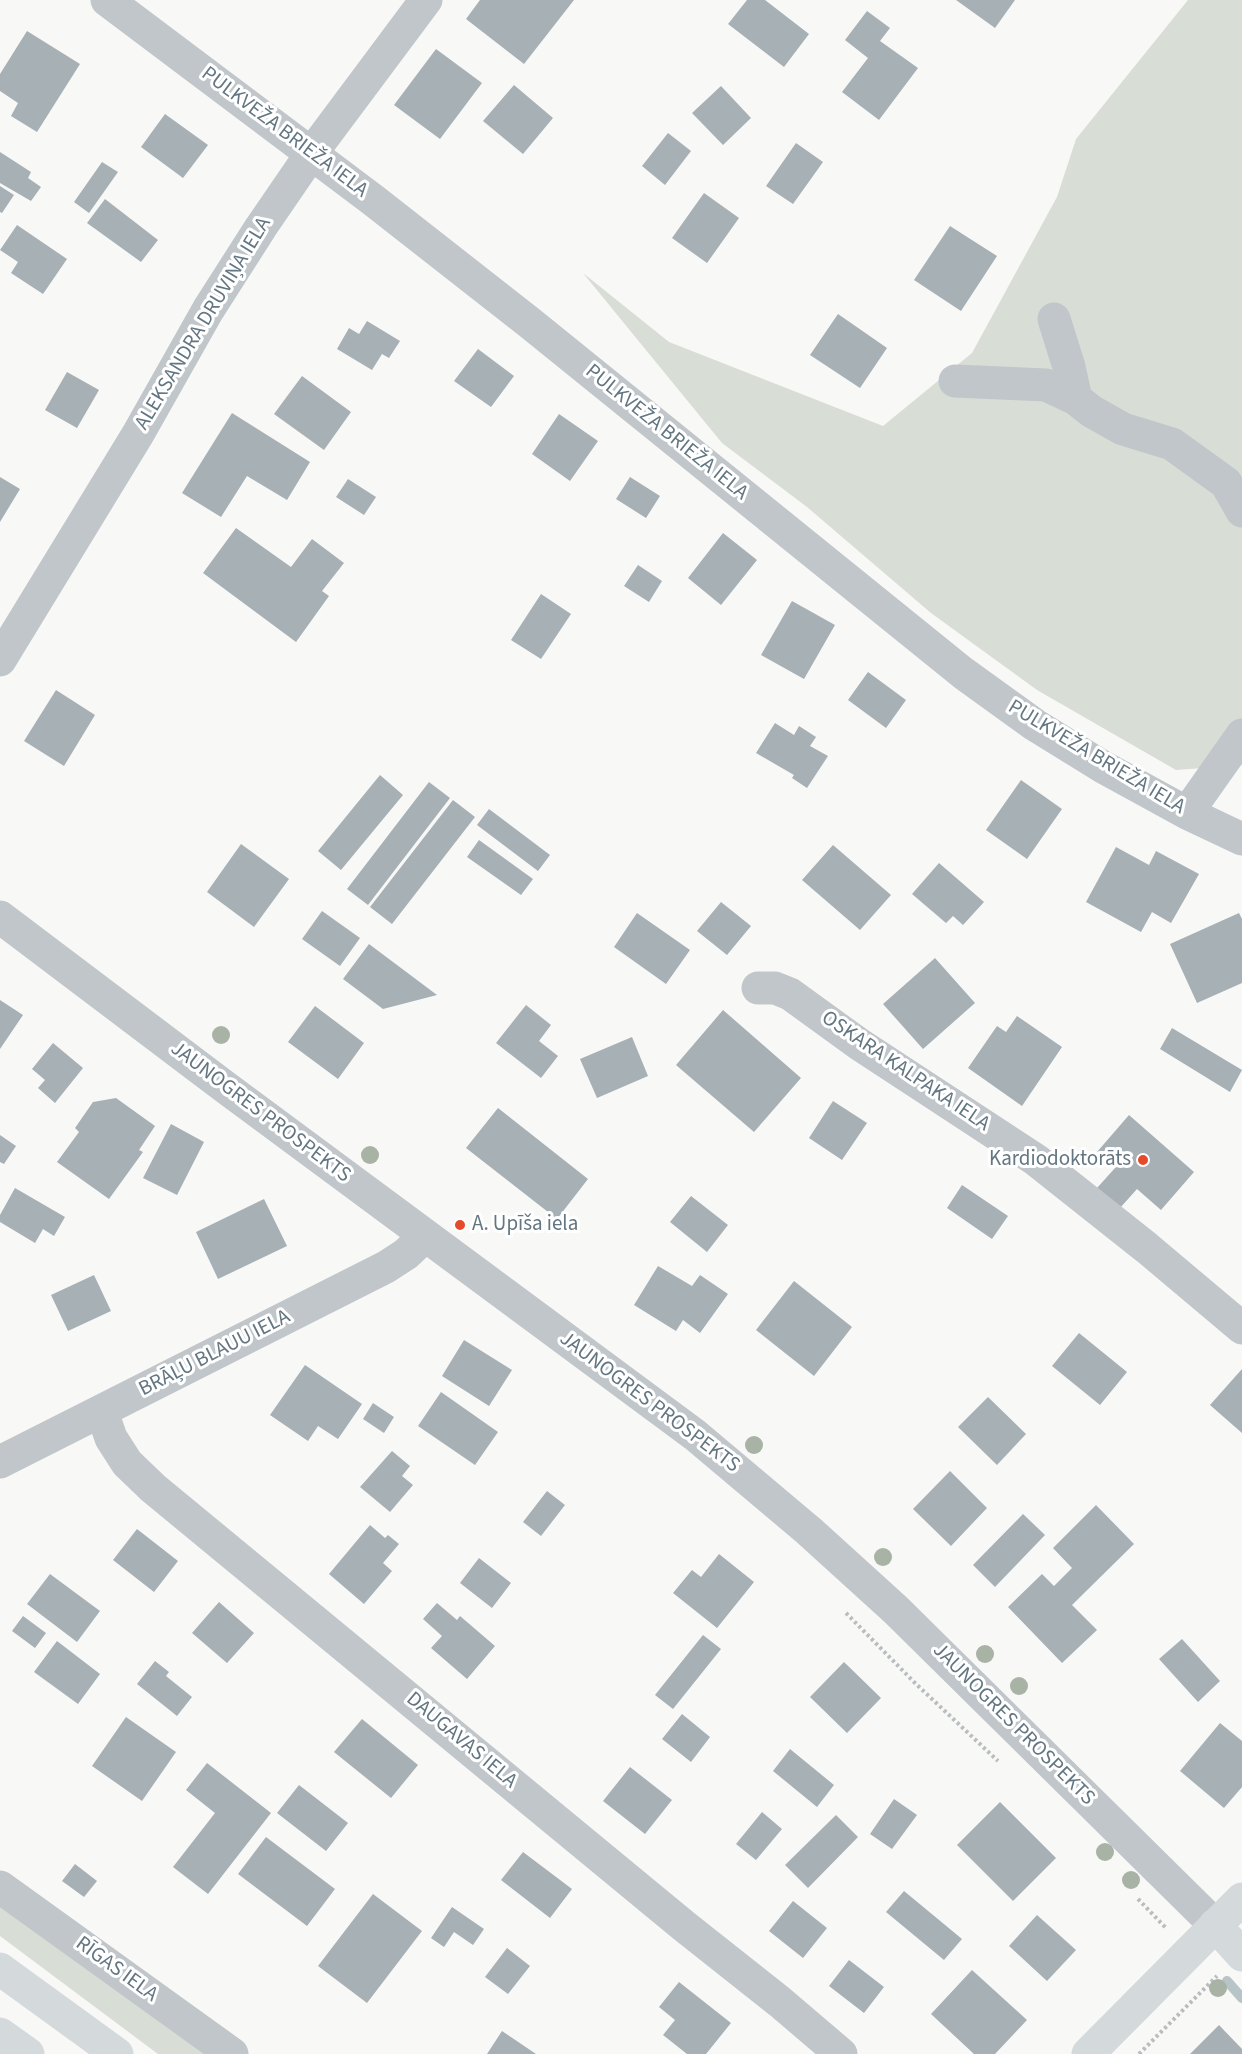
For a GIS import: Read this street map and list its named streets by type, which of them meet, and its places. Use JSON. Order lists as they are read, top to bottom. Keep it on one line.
{"streets":{"main road":["JAUNOGRES PROSPEKTS"],"street":["PULKVEŽA BRIEŽA IELA","ALEKSANDRA DRUVIŅA IELA","OSKARA KALPAKA IELA","BRĀĻU BLAUU IELA","DAUGAVAS IELA","RĪGAS IELA"]},"crossings":[["PULKVEŽA BRIEŽA IELA","ALEKSANDRA DRUVIŅA IELA"],["JAUNOGRES PROSPEKTS","BRĀĻU BLAUU IELA"],["BRĀĻU BLAUU IELA","DAUGAVAS IELA"]],"places":["Kardiodoktorāts","A. Upīša iela"]}
